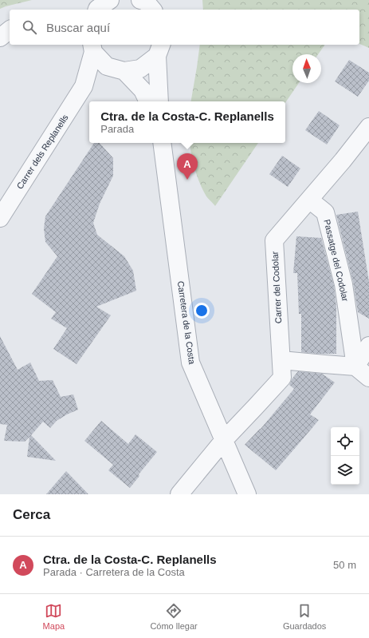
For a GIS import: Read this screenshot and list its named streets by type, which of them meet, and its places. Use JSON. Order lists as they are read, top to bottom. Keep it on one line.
{"streets":{"street":["Carrer dels Replanells","Passatge del Codolar","Carrer del Codolar","Carretera de la Costa"]},"crossings":[["Passatge del Codolar","Carrer del Codolar"],["Carrer del Codolar","Carretera de la Costa"]],"north":"top","page":{"search":"Buscar aquí","popup":["Ctra. de la Costa-C. Replanells","Parada"],"pins":"A","heading":"Cerca","list":[{"mark":"A","name":"Ctra. de la Costa-C. Replanells","note":"Parada · Carretera de la Costa","value":"50 m"}],"nav":["Mapa","Cómo llegar","Guardados"]}}
